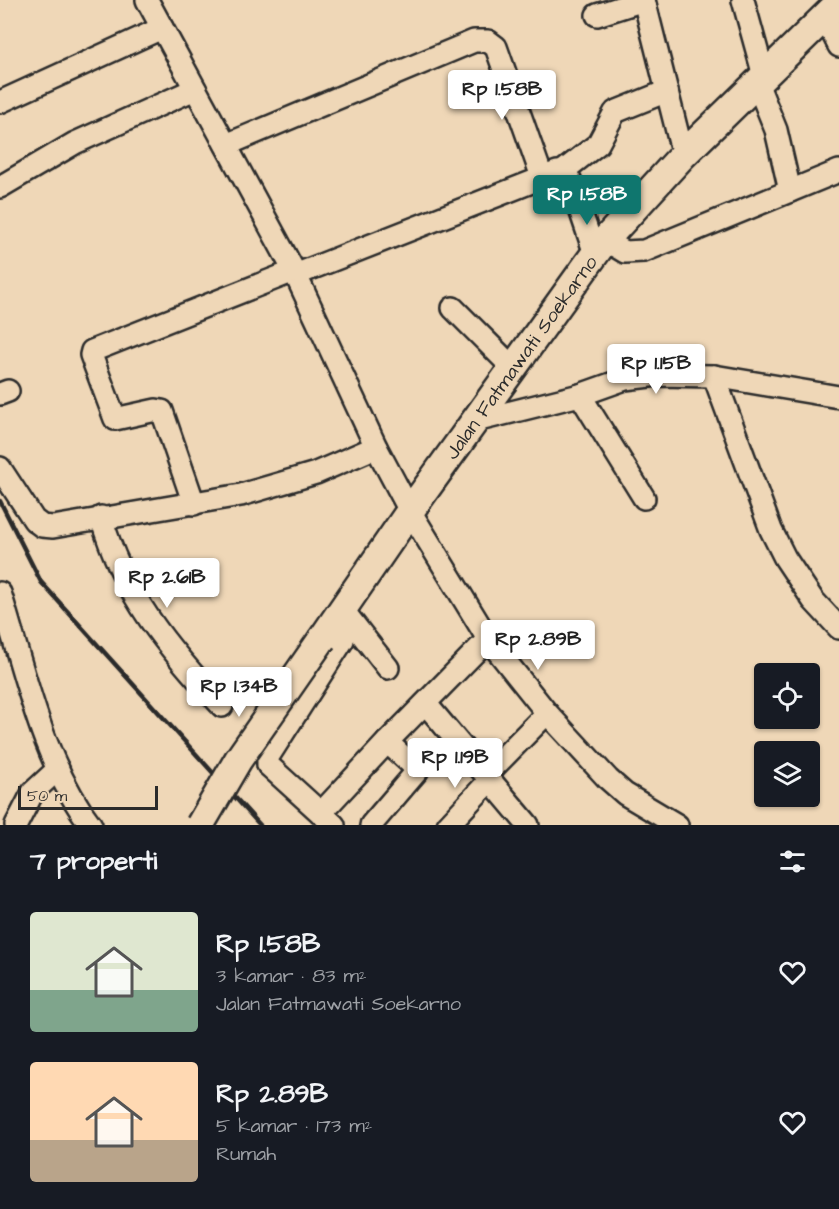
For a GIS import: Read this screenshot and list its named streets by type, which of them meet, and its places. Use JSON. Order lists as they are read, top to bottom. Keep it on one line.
{"streets":{"main road":["Jalan Fatmawati Soekarno"]},"scale_bar":"50 m","page":{"price":["Rp 1.58B","Rp 1.58B","Rp 1.15B","Rp 2.61B","Rp 2.89B","Rp 1.34B","Rp 1.19B"],"scale":"50 m","heading":"7 properti","list":[{"name":"Rp 1.58B","note":"3 kamar · 83 m² · Jalan Fatmawati Soekarno"},{"name":"Rp 2.89B","note":"5 kamar · 173 m² · Rumah"}]}}
